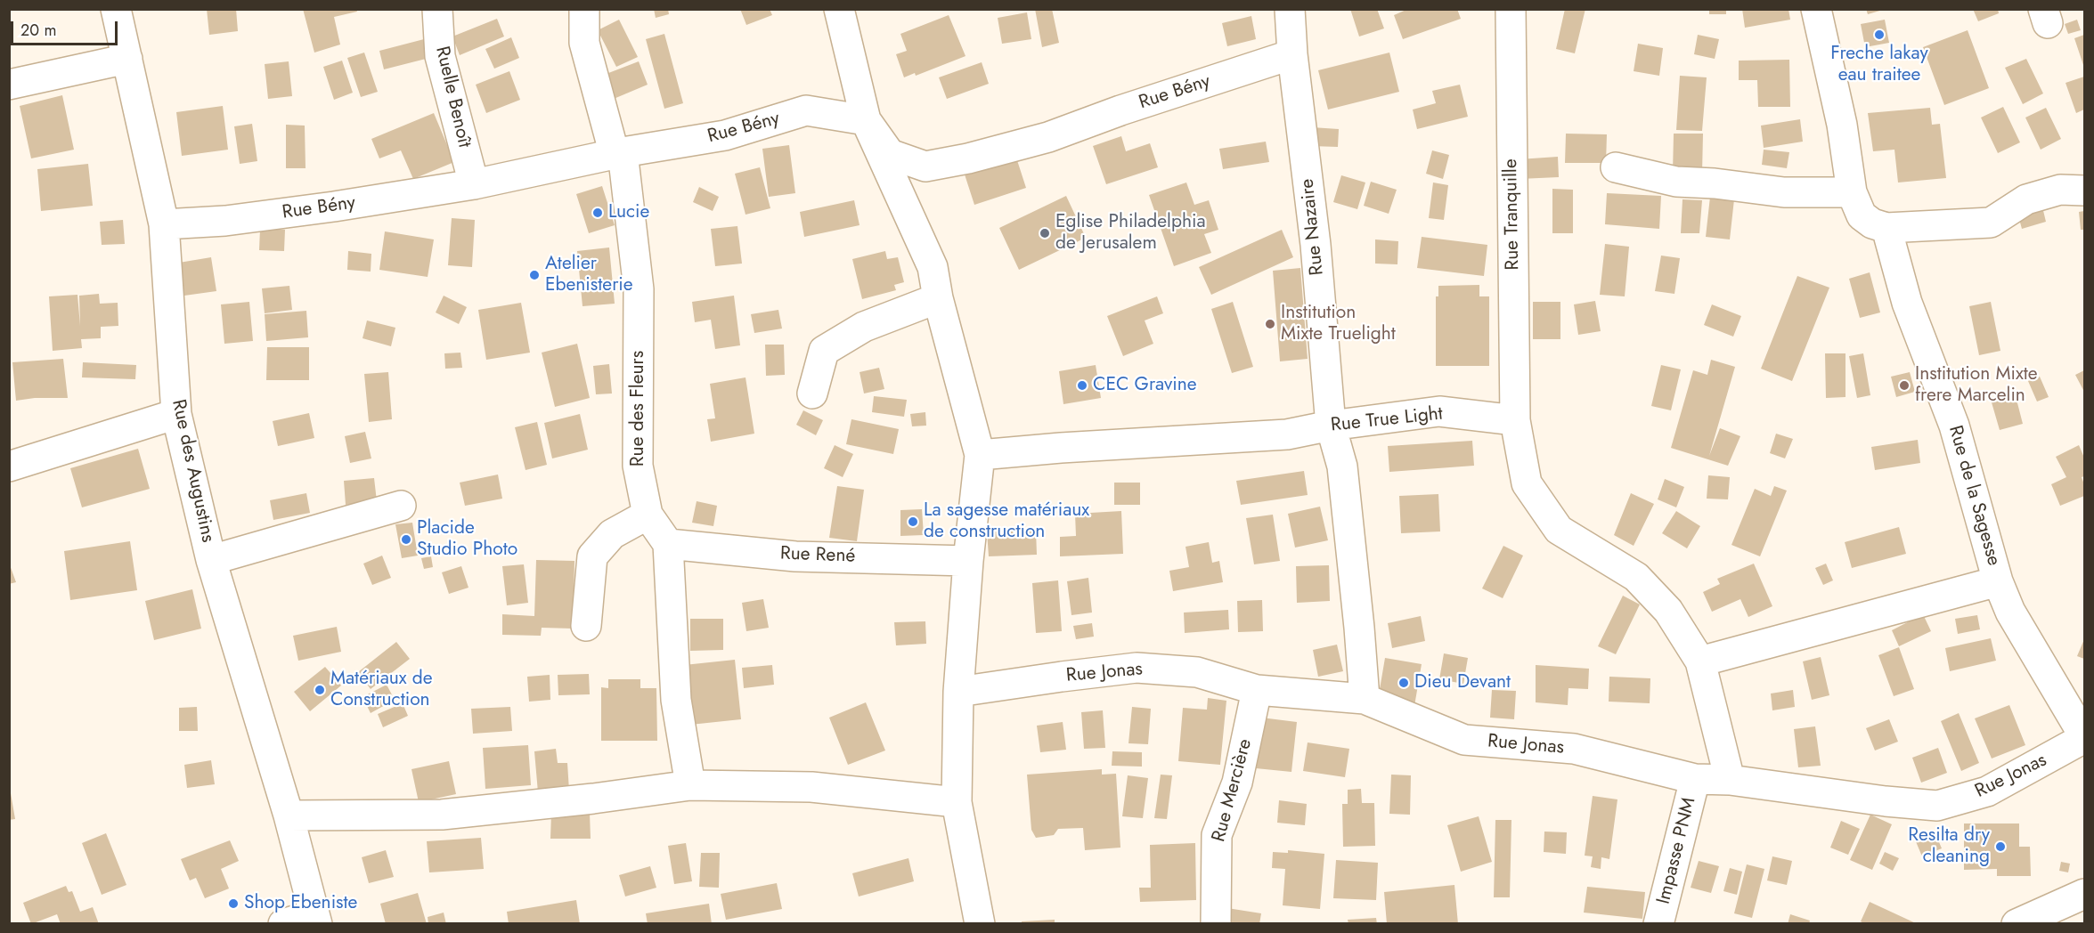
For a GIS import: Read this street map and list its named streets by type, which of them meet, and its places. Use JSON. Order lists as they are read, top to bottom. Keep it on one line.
{"streets":{"street":["Rue Bény","Ruelle Benoît","Rue Tranquille","Rue Nazaire","Rue des Fleurs","Rue True Light","Rue des Augustins","Rue de la Sagesse","Rue René","Rue Jonas","Rue Mercière","Impasse PNM"]},"crossings":[["Rue Bény","Ruelle Benoît"],["Rue Bény","Rue Nazaire"],["Rue Bény","Rue des Fleurs"],["Rue Bény","Rue des Augustins"],["Rue Tranquille","Rue True Light"],["Rue Nazaire","Rue True Light"],["Rue Nazaire","Rue Jonas"],["Rue des Fleurs","Rue René"],["Rue de la Sagesse","Rue Jonas"],["Rue Jonas","Rue Mercière"],["Rue Jonas","Impasse PNM"]],"places":["Freche lakay eau traitee","Lucie","Eglise Philadelphia de Jerusalem","Atelier Ebenisterie","Institution Mixte Truelight","CEC Gravine","Institution Mixte frere Marcelin","La sagesse matériaux de construction","Placide Studio Photo","Dieu Devant","Matériaux de Construction","Resilta dry cleaning","Shop Ebeniste"],"scale_bar":"20 m"}
